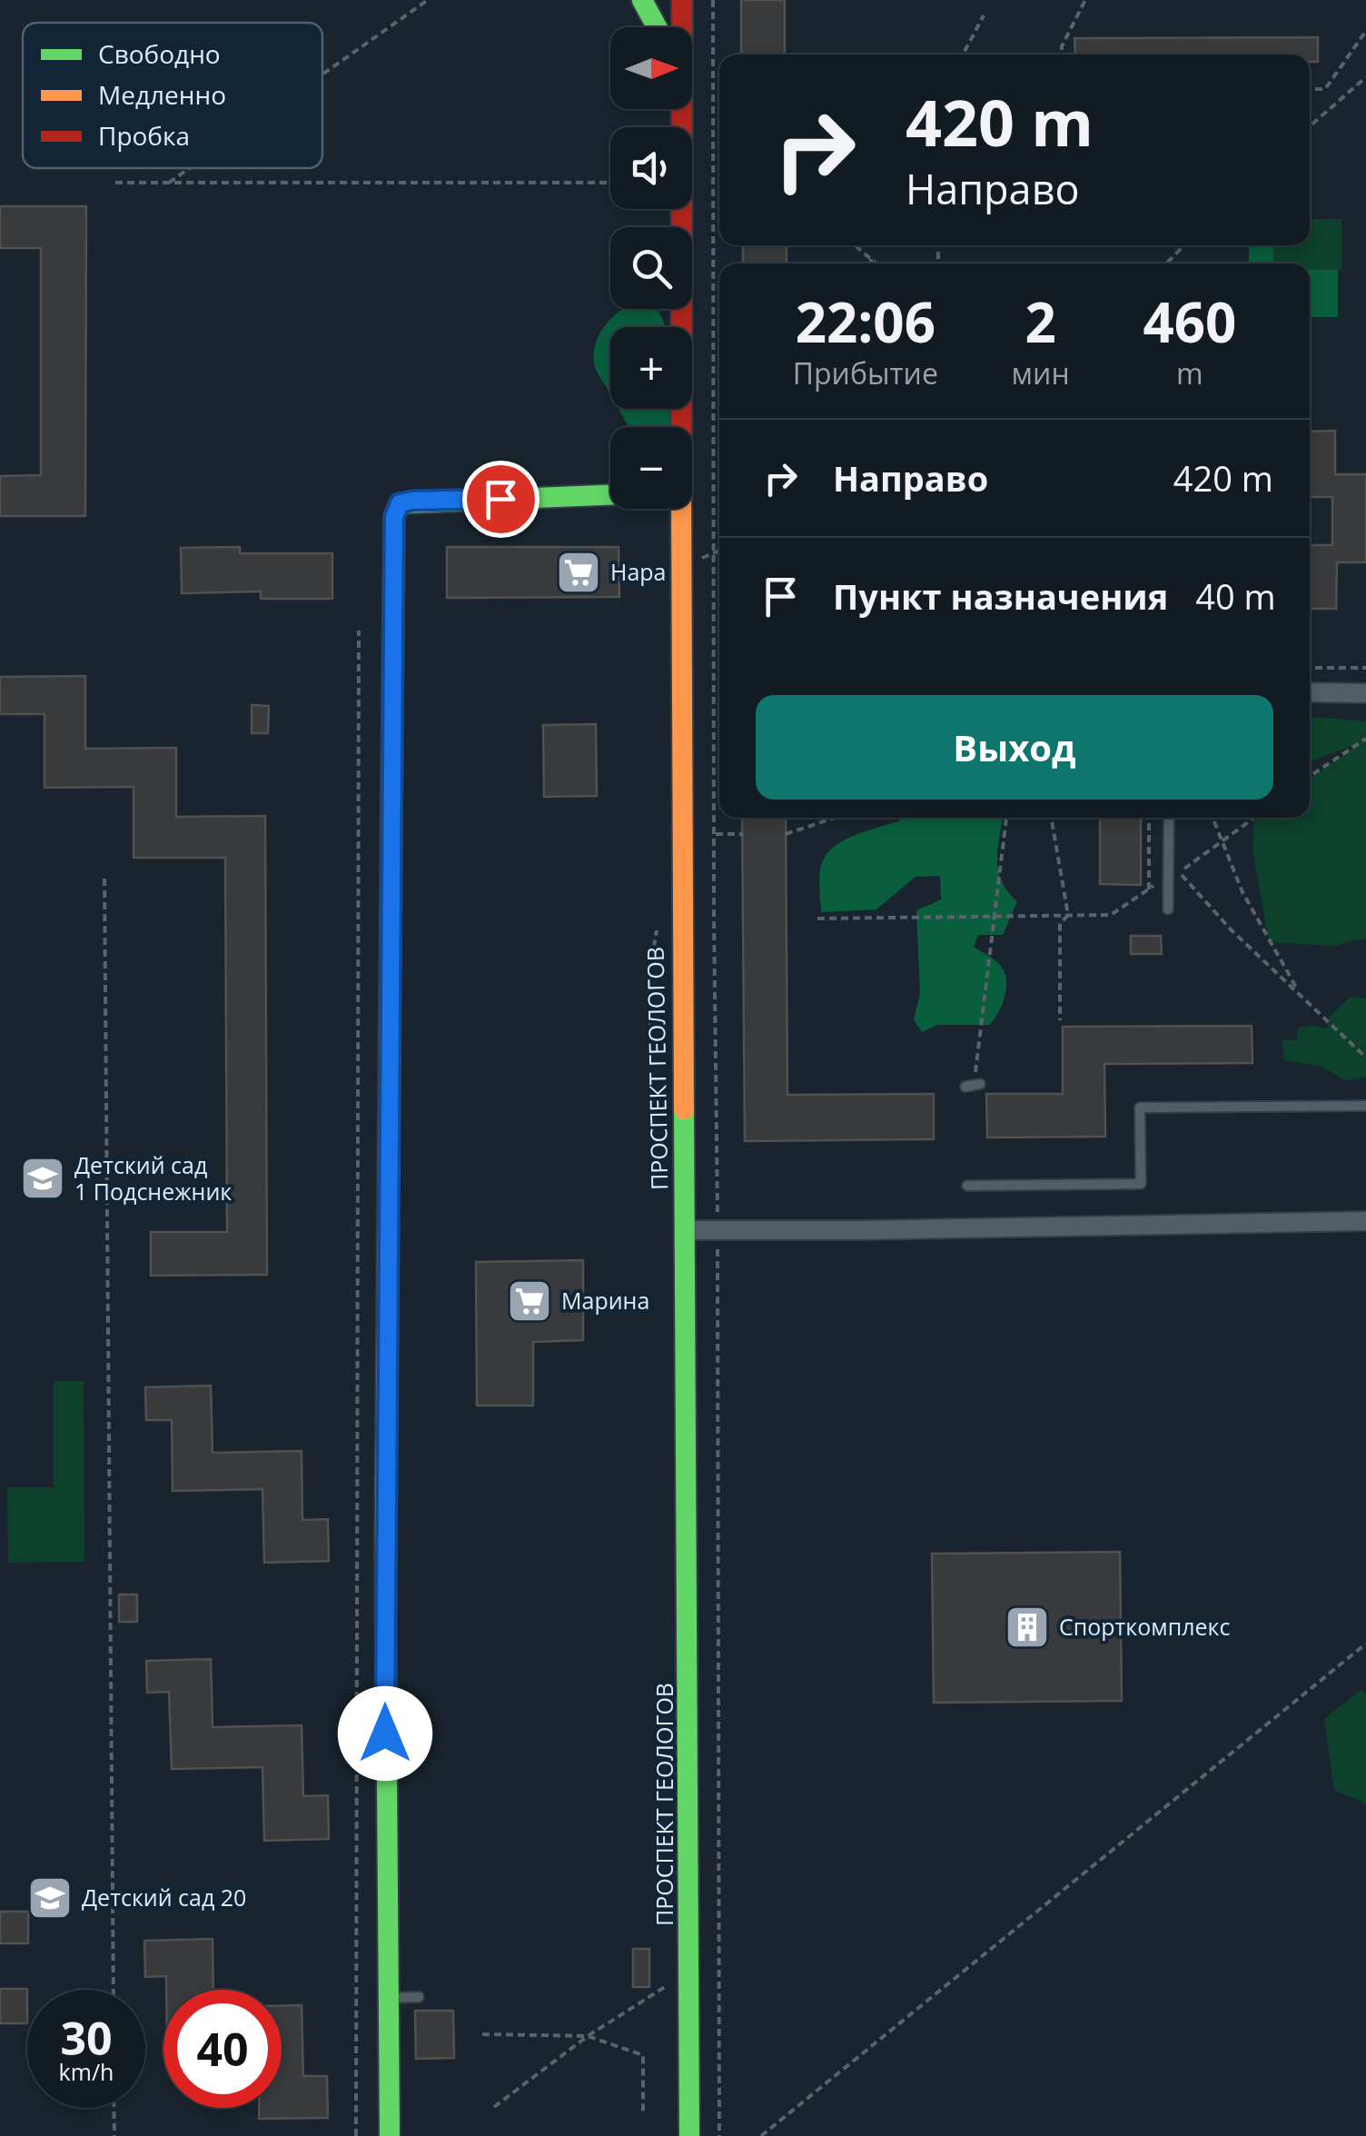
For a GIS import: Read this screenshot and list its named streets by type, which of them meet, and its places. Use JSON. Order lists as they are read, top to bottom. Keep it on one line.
{"streets":{"street":["ПРОСПЕКТ ГЕОЛОГОВ"]},"places":{"supermarket":["Нара","Марина"],"school or university":["Детский сад 1 Подснежник","Детский сад 20"],"building":["Спорткомплекс"]},"legend":["Свободно","Медленно","Пробка"],"north":"right","page":{"map_buttons":["+","−"],"turn":["420 m","Направо"],"eta":["22:06","Прибытие","2","мин","460","m"],"list":[{"name":"Направо","value":"420 m"},{"name":"Пункт назначения","value":"40 m"}],"buttons":"Выход","speed":"30 km/h","limit":"40"}}
